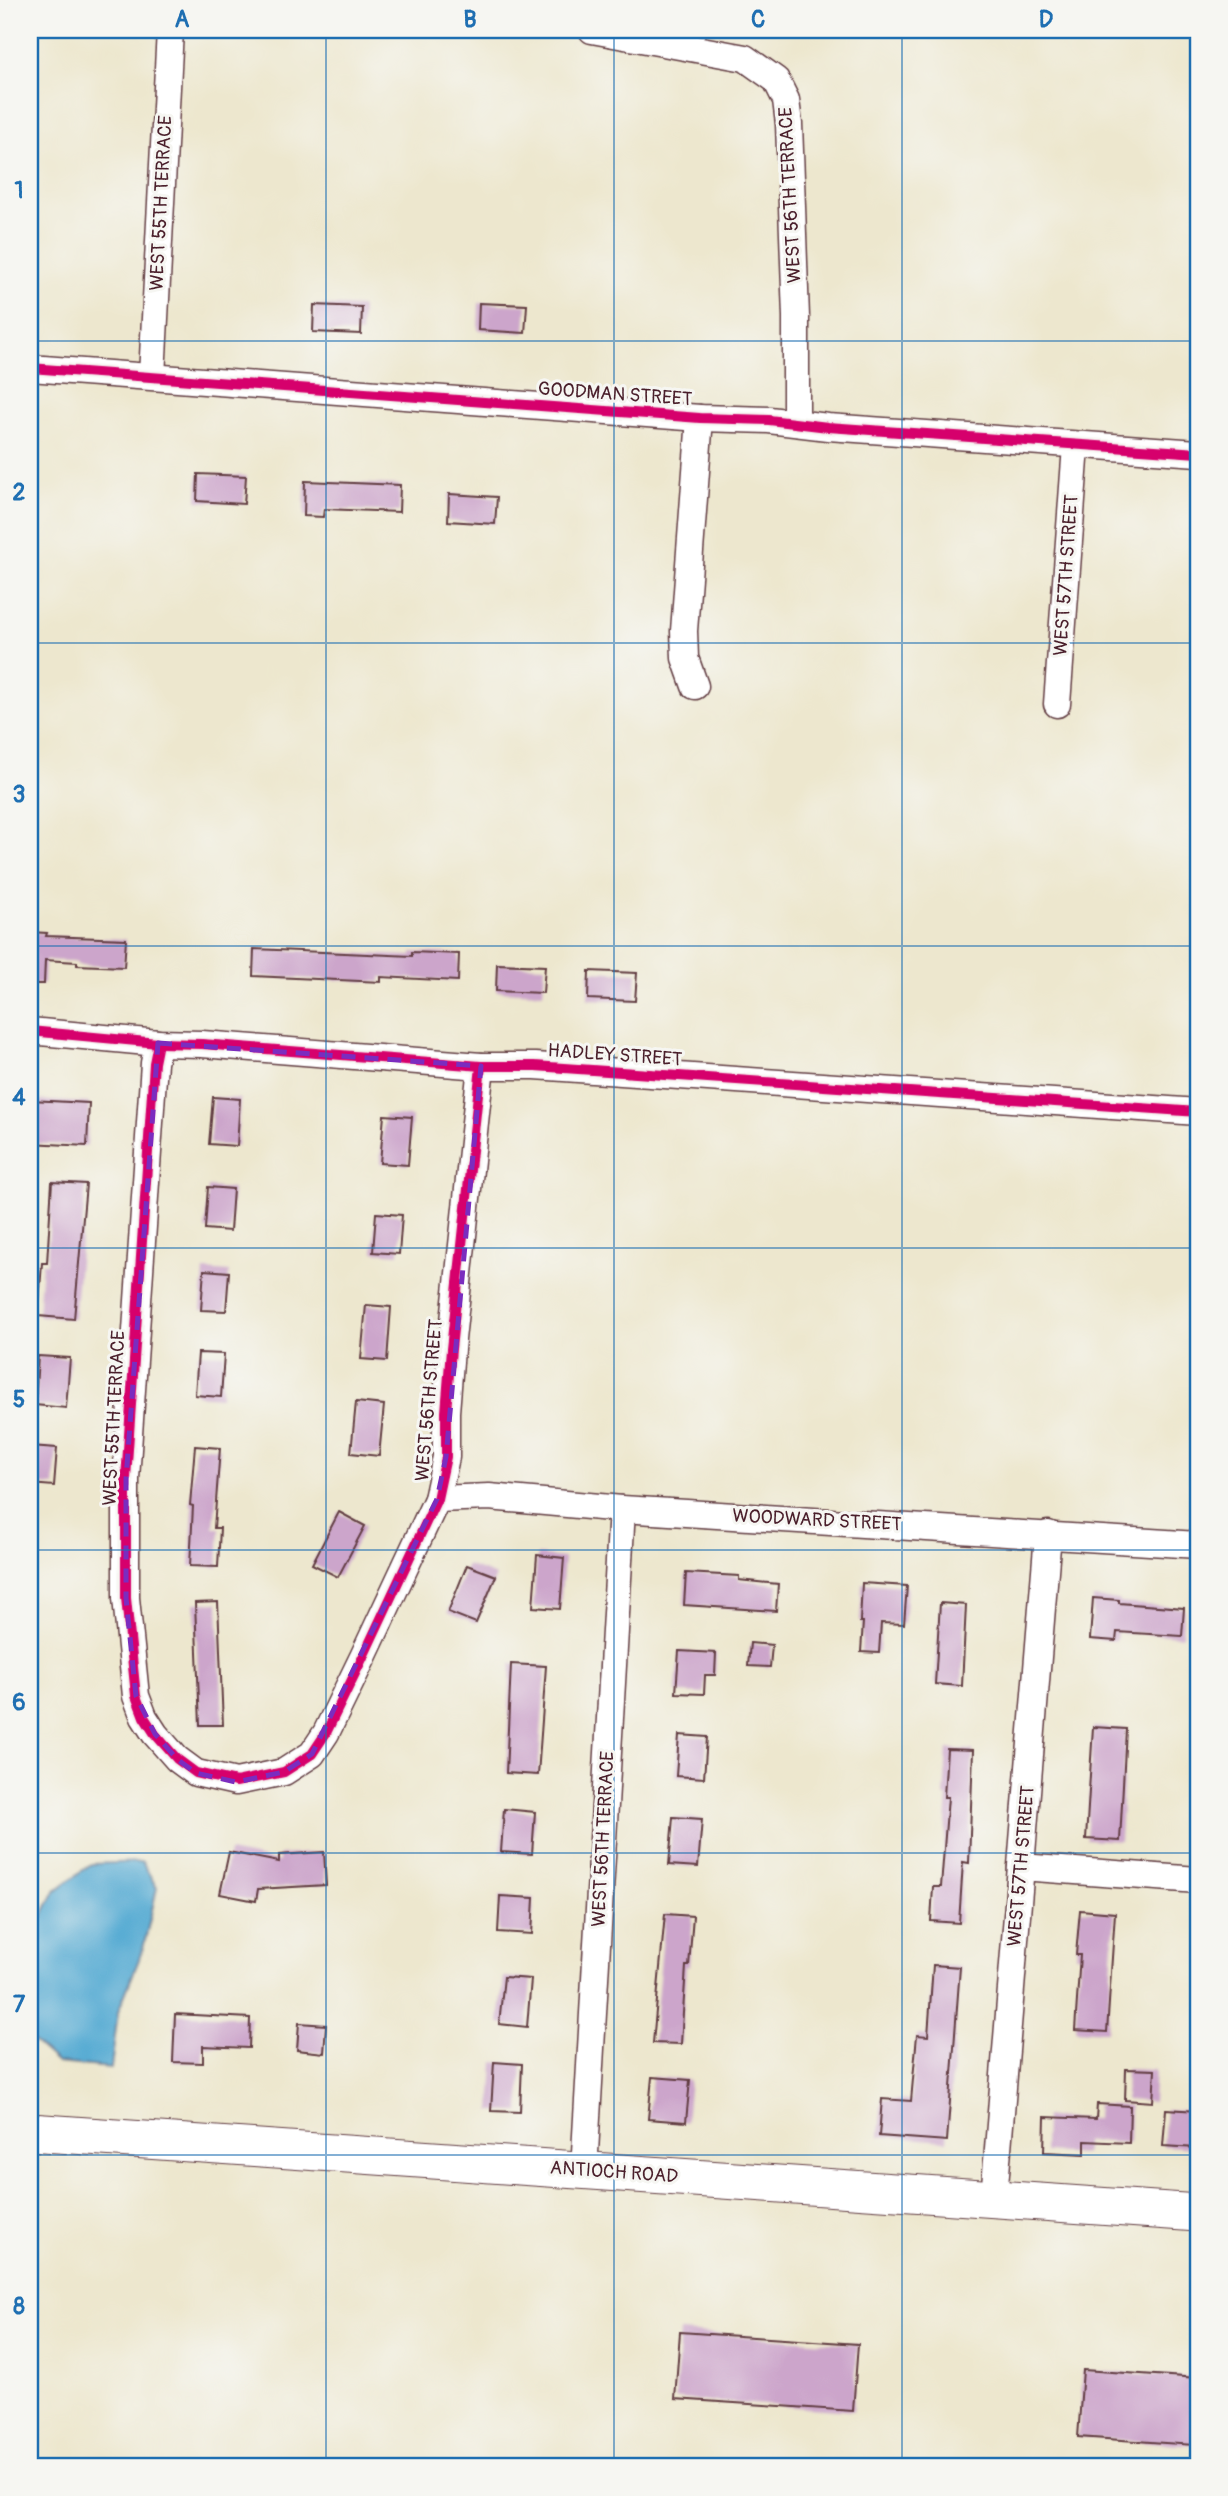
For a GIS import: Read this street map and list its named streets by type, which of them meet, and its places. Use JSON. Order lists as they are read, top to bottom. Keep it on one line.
{"streets":{"main road":["ANTIOCH ROAD"],"street":["WEST 56TH TERRACE","WEST 55TH TERRACE","GOODMAN STREET","WEST 57TH STREET","HADLEY STREET","WEST 56TH STREET","WOODWARD STREET"]},"crossings":[["WEST 56TH TERRACE","GOODMAN STREET"],["WEST 56TH TERRACE","WOODWARD STREET"],["WEST 56TH TERRACE","ANTIOCH ROAD"],["WEST 55TH TERRACE","GOODMAN STREET"],["WEST 55TH TERRACE","HADLEY STREET"],["WEST 55TH TERRACE","WEST 56TH STREET"],["GOODMAN STREET","WEST 57TH STREET"],["WEST 57TH STREET","WOODWARD STREET"],["WEST 57TH STREET","ANTIOCH ROAD"],["HADLEY STREET","WEST 56TH STREET"],["WEST 56TH STREET","WOODWARD STREET"]],"grid":{"columns":["A","B","C","D"],"rows":["1","2","3","4","5","6","7","8"]}}
